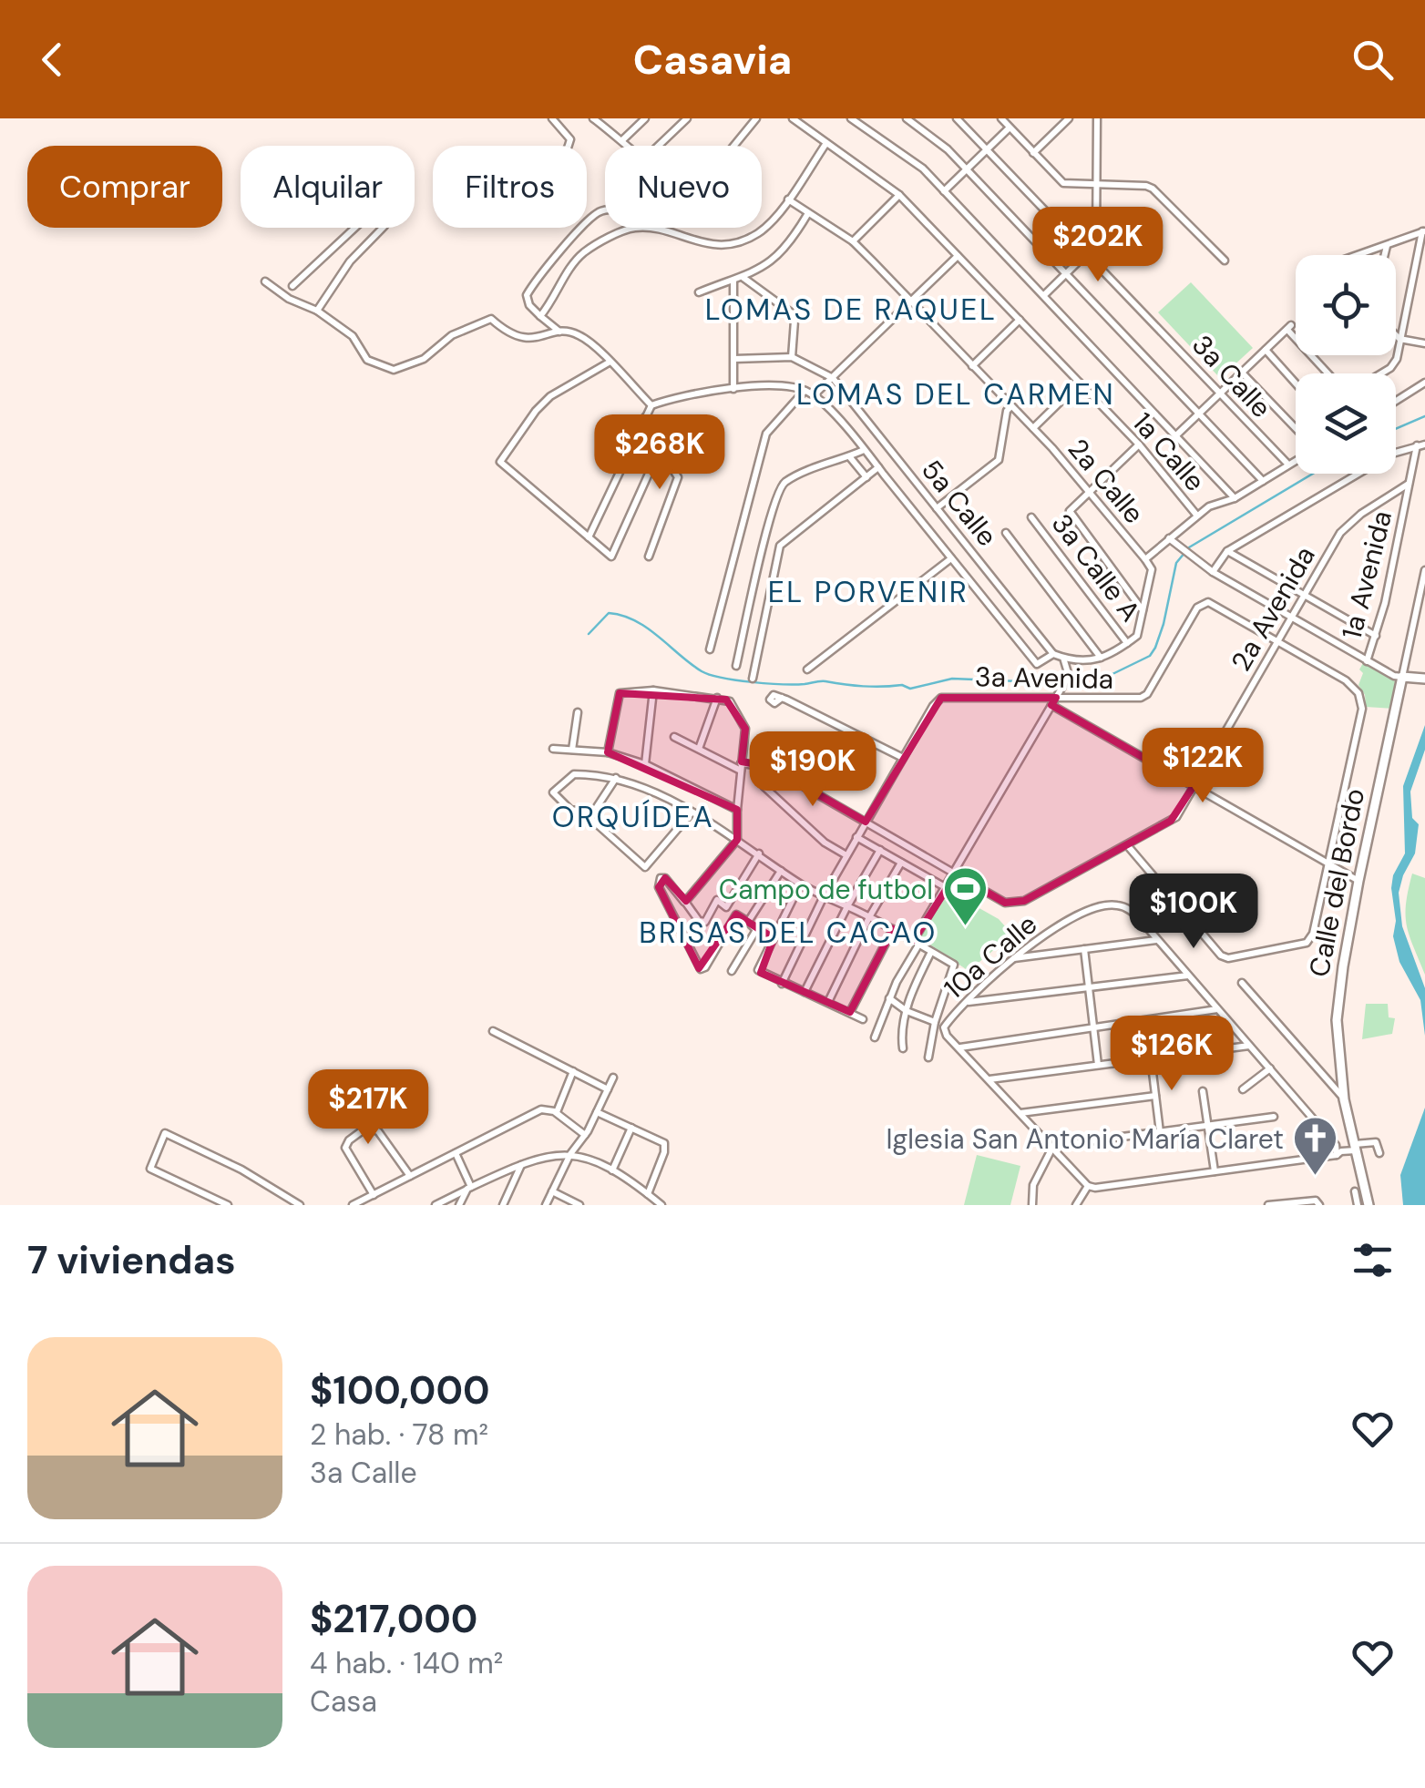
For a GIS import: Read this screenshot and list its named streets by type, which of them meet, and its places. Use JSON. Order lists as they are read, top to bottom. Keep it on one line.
{"streets":{"street":["3a Calle","1a Calle","2a Calle","5a Calle","3a Calle A","1a Avenida","2a Avenida","3a Avenida","Calle del Bordo","10a Calle"]},"crossings":[["1a Avenida","2a Avenida"],["2a Avenida","3a Avenida"]],"districts":["LOMAS DE RAQUEL","LOMAS DEL CARMEN","EL PORVENIR","ORQUÍDEA","BRISAS DEL CACAO"],"places":{"sports":["Campo de futbol"],"church":["Iglesia San Antonio María Claret"]},"page":{"header":"Casavia","chip":["Comprar","Alquilar","Filtros","Nuevo"],"price":["$202K","$268K","$122K","$190K","$100K","$126K","$217K"],"heading":"7 viviendas","list":[{"name":"$100,000","note":"2 hab. · 78 m² · 3a Calle"},{"name":"$217,000","note":"4 hab. · 140 m² · Casa"}]}}
